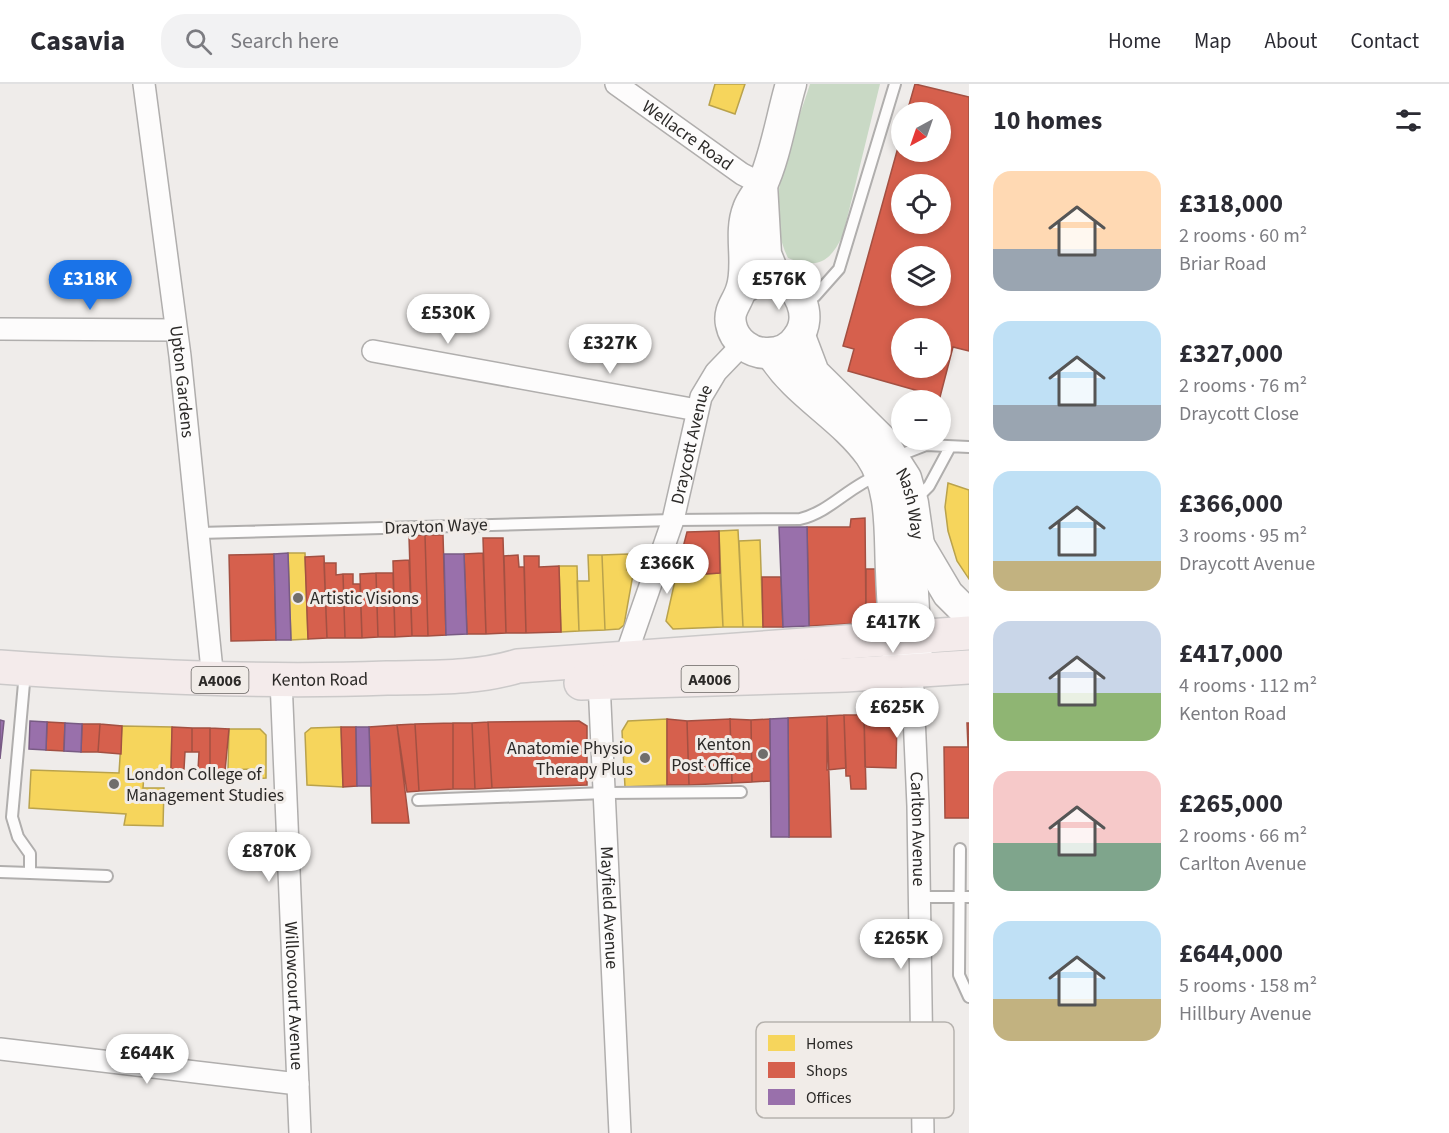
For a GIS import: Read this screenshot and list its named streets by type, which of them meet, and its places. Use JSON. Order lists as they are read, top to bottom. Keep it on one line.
{"streets":{"main road":["Kenton Road","A4006"],"street":["Wellacre Road","Upton Gardens","Draycott Avenue","Nash Way","Carlton Avenue","Mayfield Avenue","Willowcourt Avenue"],"lane":["Drayton Waye"]},"crossings":[["Upton Gardens","Drayton Waye"],["Upton Gardens","Kenton Road"],["Draycott Avenue","Nash Way"],["Draycott Avenue","Drayton Waye"],["Draycott Avenue","Kenton Road"],["Nash Way","Drayton Waye"],["Nash Way","Kenton Road"],["Kenton Road","Carlton Avenue"],["Kenton Road","Mayfield Avenue"],["Kenton Road","Willowcourt Avenue"]],"places":["Artistic Visions","Kenton Post Office","Anatomie Physio Therapy Plus","London College of Management Studies"],"legend":["Homes","Shops","Offices"],"north":"bottom left","page":{"header":"Casavia","search":"Search here","nav":["Home","Map","About","Contact"],"heading":"10 homes","map_buttons":["+","−"],"list":[{"name":"£318,000","note":"2 rooms · 60 m² · Briar Road"},{"name":"£327,000","note":"2 rooms · 76 m² · Draycott Close"},{"name":"£366,000","note":"3 rooms · 95 m² · Draycott Avenue"},{"name":"£417,000","note":"4 rooms · 112 m² · Kenton Road"},{"name":"£265,000","note":"2 rooms · 66 m² · Carlton Avenue"},{"name":"£644,000","note":"5 rooms · 158 m² · Hillbury Avenue"}],"price":["£318K","£576K","£530K","£327K","£366K","£417K","£625K","£870K","£265K","£644K"]}}
